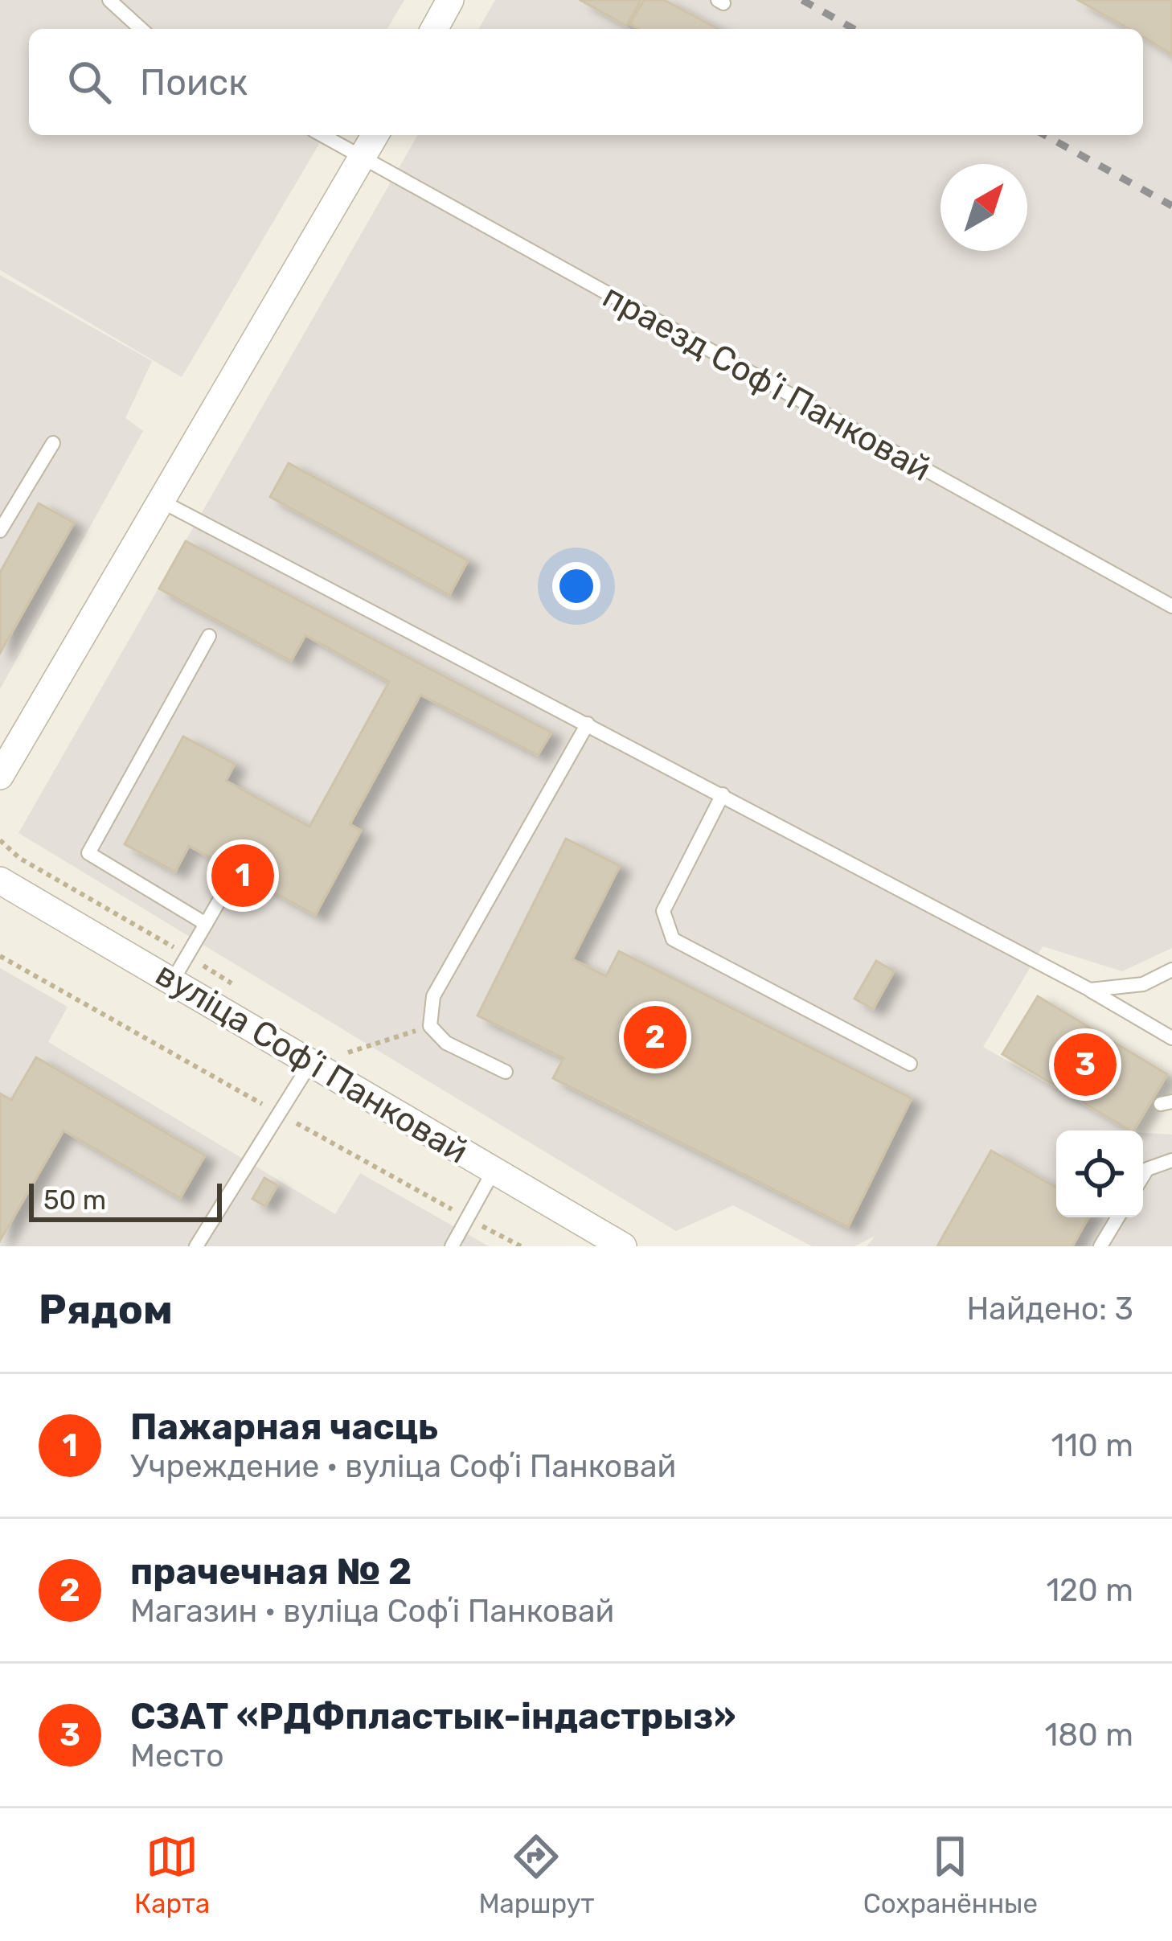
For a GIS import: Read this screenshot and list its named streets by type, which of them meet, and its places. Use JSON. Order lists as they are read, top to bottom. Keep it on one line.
{"streets":{"street":["вуліца Софʼі Панковай"],"lane":["праезд Софʼі Панковай"]},"scale_bar":"50 m","north":"top right","page":{"search":"Поиск","pins":["1","2","3"],"scale":"50 m","heading":["Рядом","Найдено: 3"],"list":[{"mark":"1","name":"Пажарная часць","note":"Учреждение · вуліца Софʼі Панковай","value":"110 m"},{"mark":"2","name":"прачечная № 2","note":"Магазин · вуліца Софʼі Панковай","value":"120 m"},{"mark":"3","name":"СЗАТ «РДФпластык-індастрыз»","note":"Место","value":"180 m"}],"nav":["Карта","Маршрут","Сохранённые"]}}
